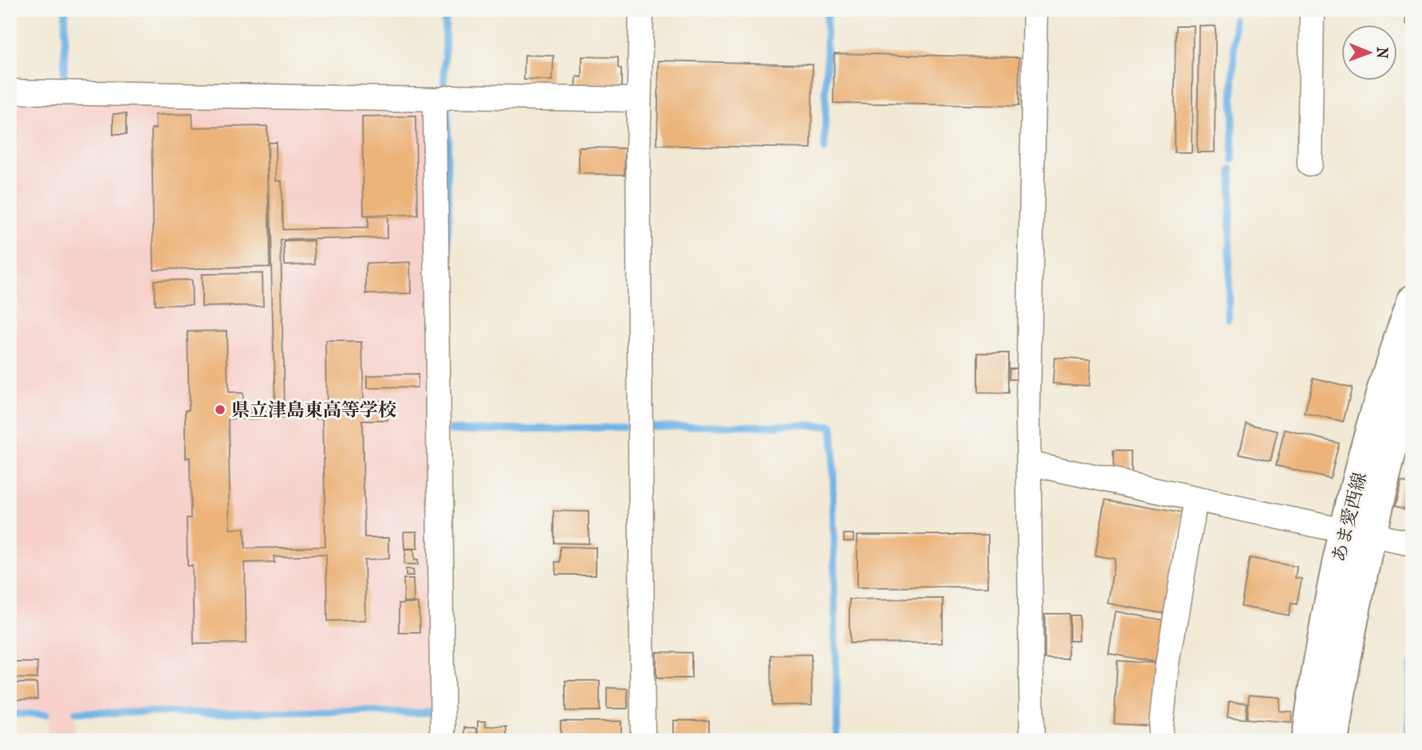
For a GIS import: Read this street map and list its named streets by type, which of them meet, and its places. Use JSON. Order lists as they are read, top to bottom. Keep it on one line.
{"streets":{"main road":["あま愛西線"]},"places":["県立津島東高等学校"],"north":"right"}
